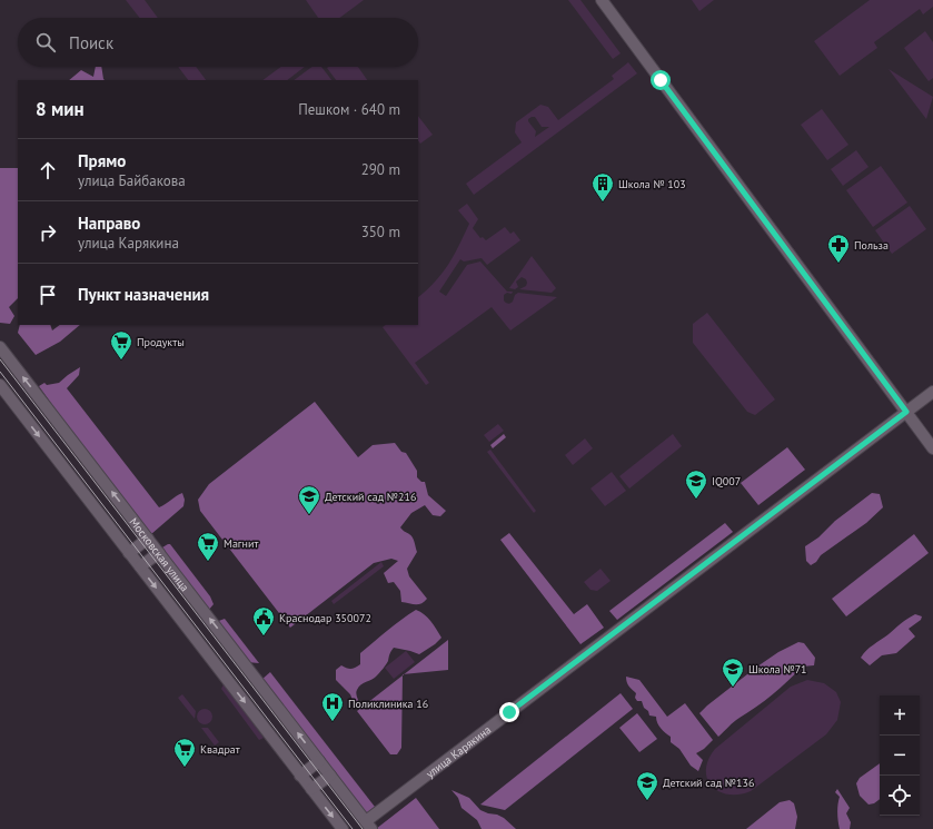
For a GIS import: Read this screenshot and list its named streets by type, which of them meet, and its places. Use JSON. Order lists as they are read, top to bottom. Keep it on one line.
{"streets":{"street":["Московская улица","улица Карякина"]},"crossings":[["Московская улица","улица Карякина"]],"places":{"building":["Школа № 103"],"pharmacy":["Польза"],"supermarket":["Продукты","Магнит","Квадрат"],"school or university":["IQ007","Детский сад №216","Школа №71","Детский сад №136"],"public building":["Краснодар 350072"],"hospital":["Поликлиника 16"]},"page":{"search":"Поиск","heading":["8 мин","Пешком · 640 m"],"list":[["Прямо","улица Байбакова","290 m"],["Направо","улица Карякина","350 m"],"Пункт назначения"],"map_buttons":["+","−"]}}
